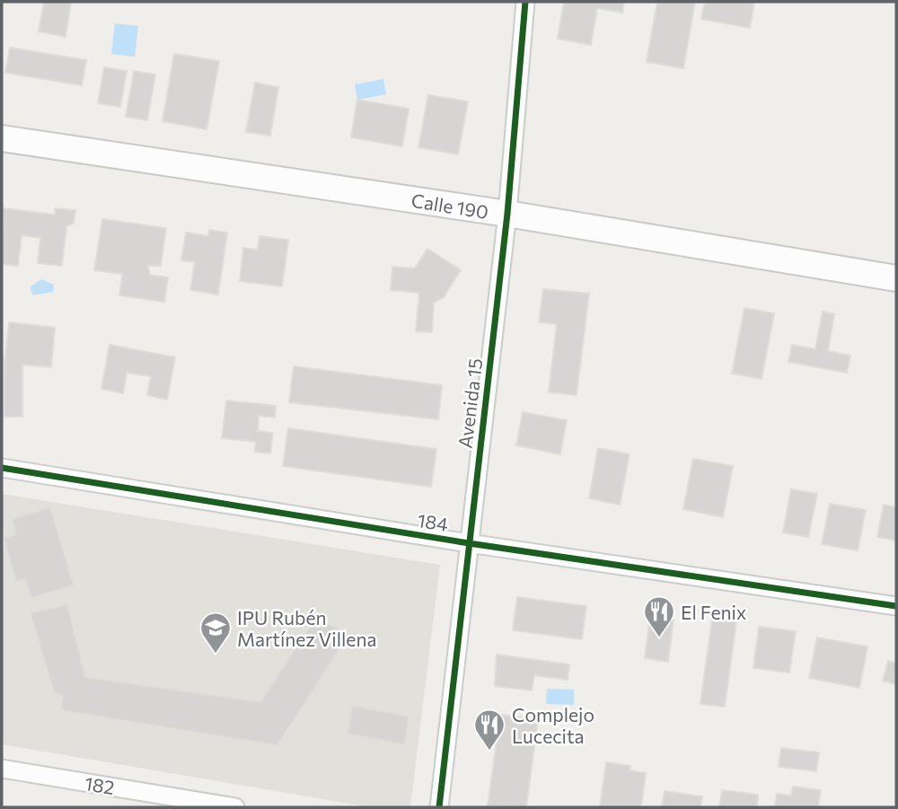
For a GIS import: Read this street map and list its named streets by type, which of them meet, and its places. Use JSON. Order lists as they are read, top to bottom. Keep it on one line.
{"streets":{"main road":["Calle 190"],"street":["Avenida 15","184","182"]},"crossings":[["Calle 190","Avenida 15"],["Avenida 15","184"]],"places":{"restaurant":["El Fenix","Complejo Lucecita"],"school or university":["IPU Rubén Martínez Villena"]}}
